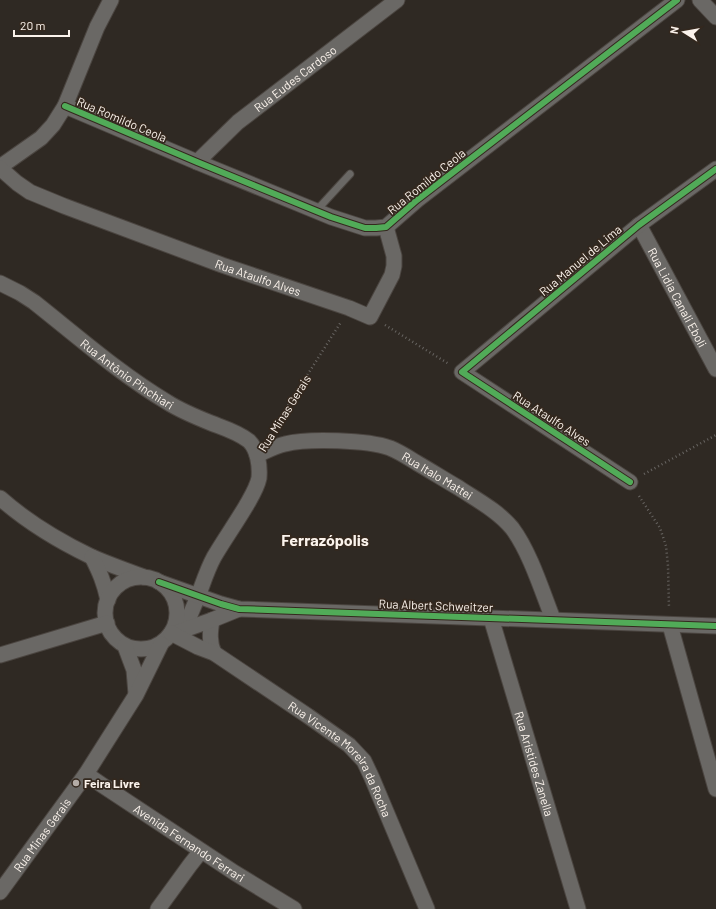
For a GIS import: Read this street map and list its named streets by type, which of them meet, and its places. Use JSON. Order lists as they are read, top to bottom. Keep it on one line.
{"streets":{"street":["Rua Eudes Cardoso","Rua Romildo Ceola","Rua Manuel de Lima","Rua Ataulfo Alves","Rua Lidia Canali Eboli","Rua Antônio Pinchiari","Rua Minas Gerais","Rua Italo Mattei","Rua Albert Schweitzer","Rua Vicente Moreira da Rocha","Rua Aristides Zanella","Avenida Fernando Ferrari"]},"crossings":[["Rua Eudes Cardoso","Rua Romildo Ceola"],["Rua Manuel de Lima","Rua Ataulfo Alves"],["Rua Manuel de Lima","Rua Lidia Canali Eboli"],["Rua Ataulfo Alves","Rua Minas Gerais"],["Rua Antônio Pinchiari","Rua Minas Gerais"],["Rua Antônio Pinchiari","Rua Italo Mattei"],["Rua Minas Gerais","Rua Italo Mattei"],["Rua Minas Gerais","Rua Albert Schweitzer"],["Rua Minas Gerais","Rua Vicente Moreira da Rocha"],["Rua Minas Gerais","Avenida Fernando Ferrari"],["Rua Italo Mattei","Rua Albert Schweitzer"],["Rua Albert Schweitzer","Rua Vicente Moreira da Rocha"],["Rua Albert Schweitzer","Rua Aristides Zanella"]],"districts":["Ferrazópolis"],"places":["Feira Livre"],"scale_bar":"20 m","north":"left"}
